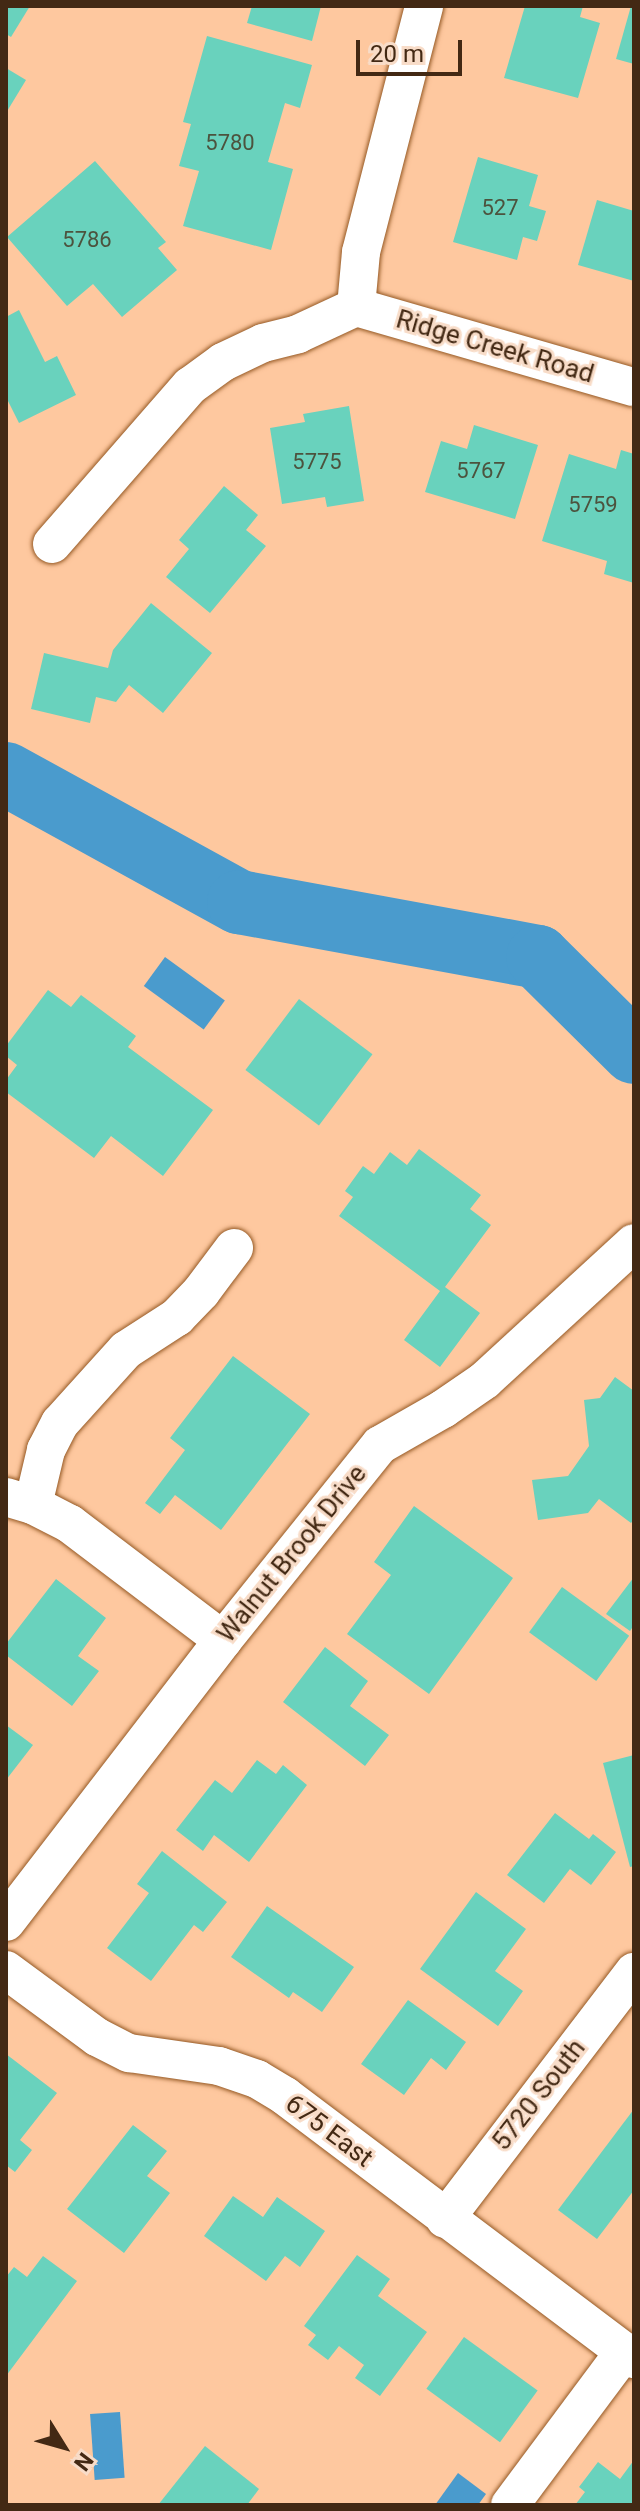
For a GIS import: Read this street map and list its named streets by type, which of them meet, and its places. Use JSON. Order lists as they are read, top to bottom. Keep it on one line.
{"streets":{"street":["Ridge Creek Road","Walnut Brook Drive","5720 South","675 East"]},"crossings":[["5720 South","675 East"]],"house_numbers":["5780","527","5786","5775","5767","5759"],"scale_bar":"20 m","north":"bottom right"}
